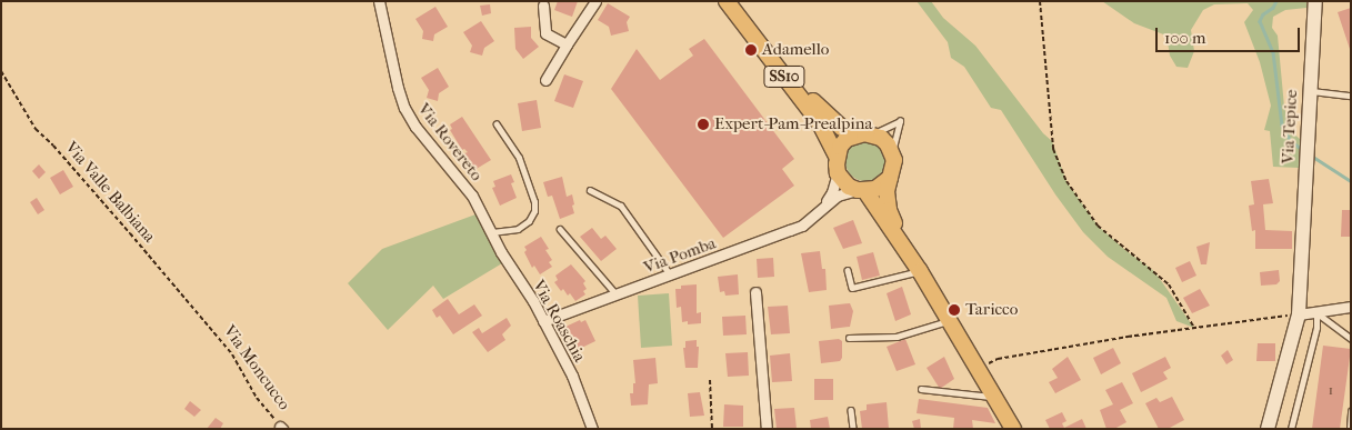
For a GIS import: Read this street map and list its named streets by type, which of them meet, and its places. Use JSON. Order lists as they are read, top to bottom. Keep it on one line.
{"streets":{"main road":["SS10"],"street":["Via Tepice","Via Rovereto","Via Pomba","Via Roaschia"],"path":["Via Valle Balbiana","Via Moncucco"]},"crossings":[["SS10","Via Pomba"],["Via Rovereto","Via Roaschia"],["Via Valle Balbiana","Via Moncucco"],["Via Pomba","Via Roaschia"]],"places":["Adamello","Expert-Pam-Prealpina","Taricco"],"house_numbers":["1"],"scale_bar":"100 m"}
